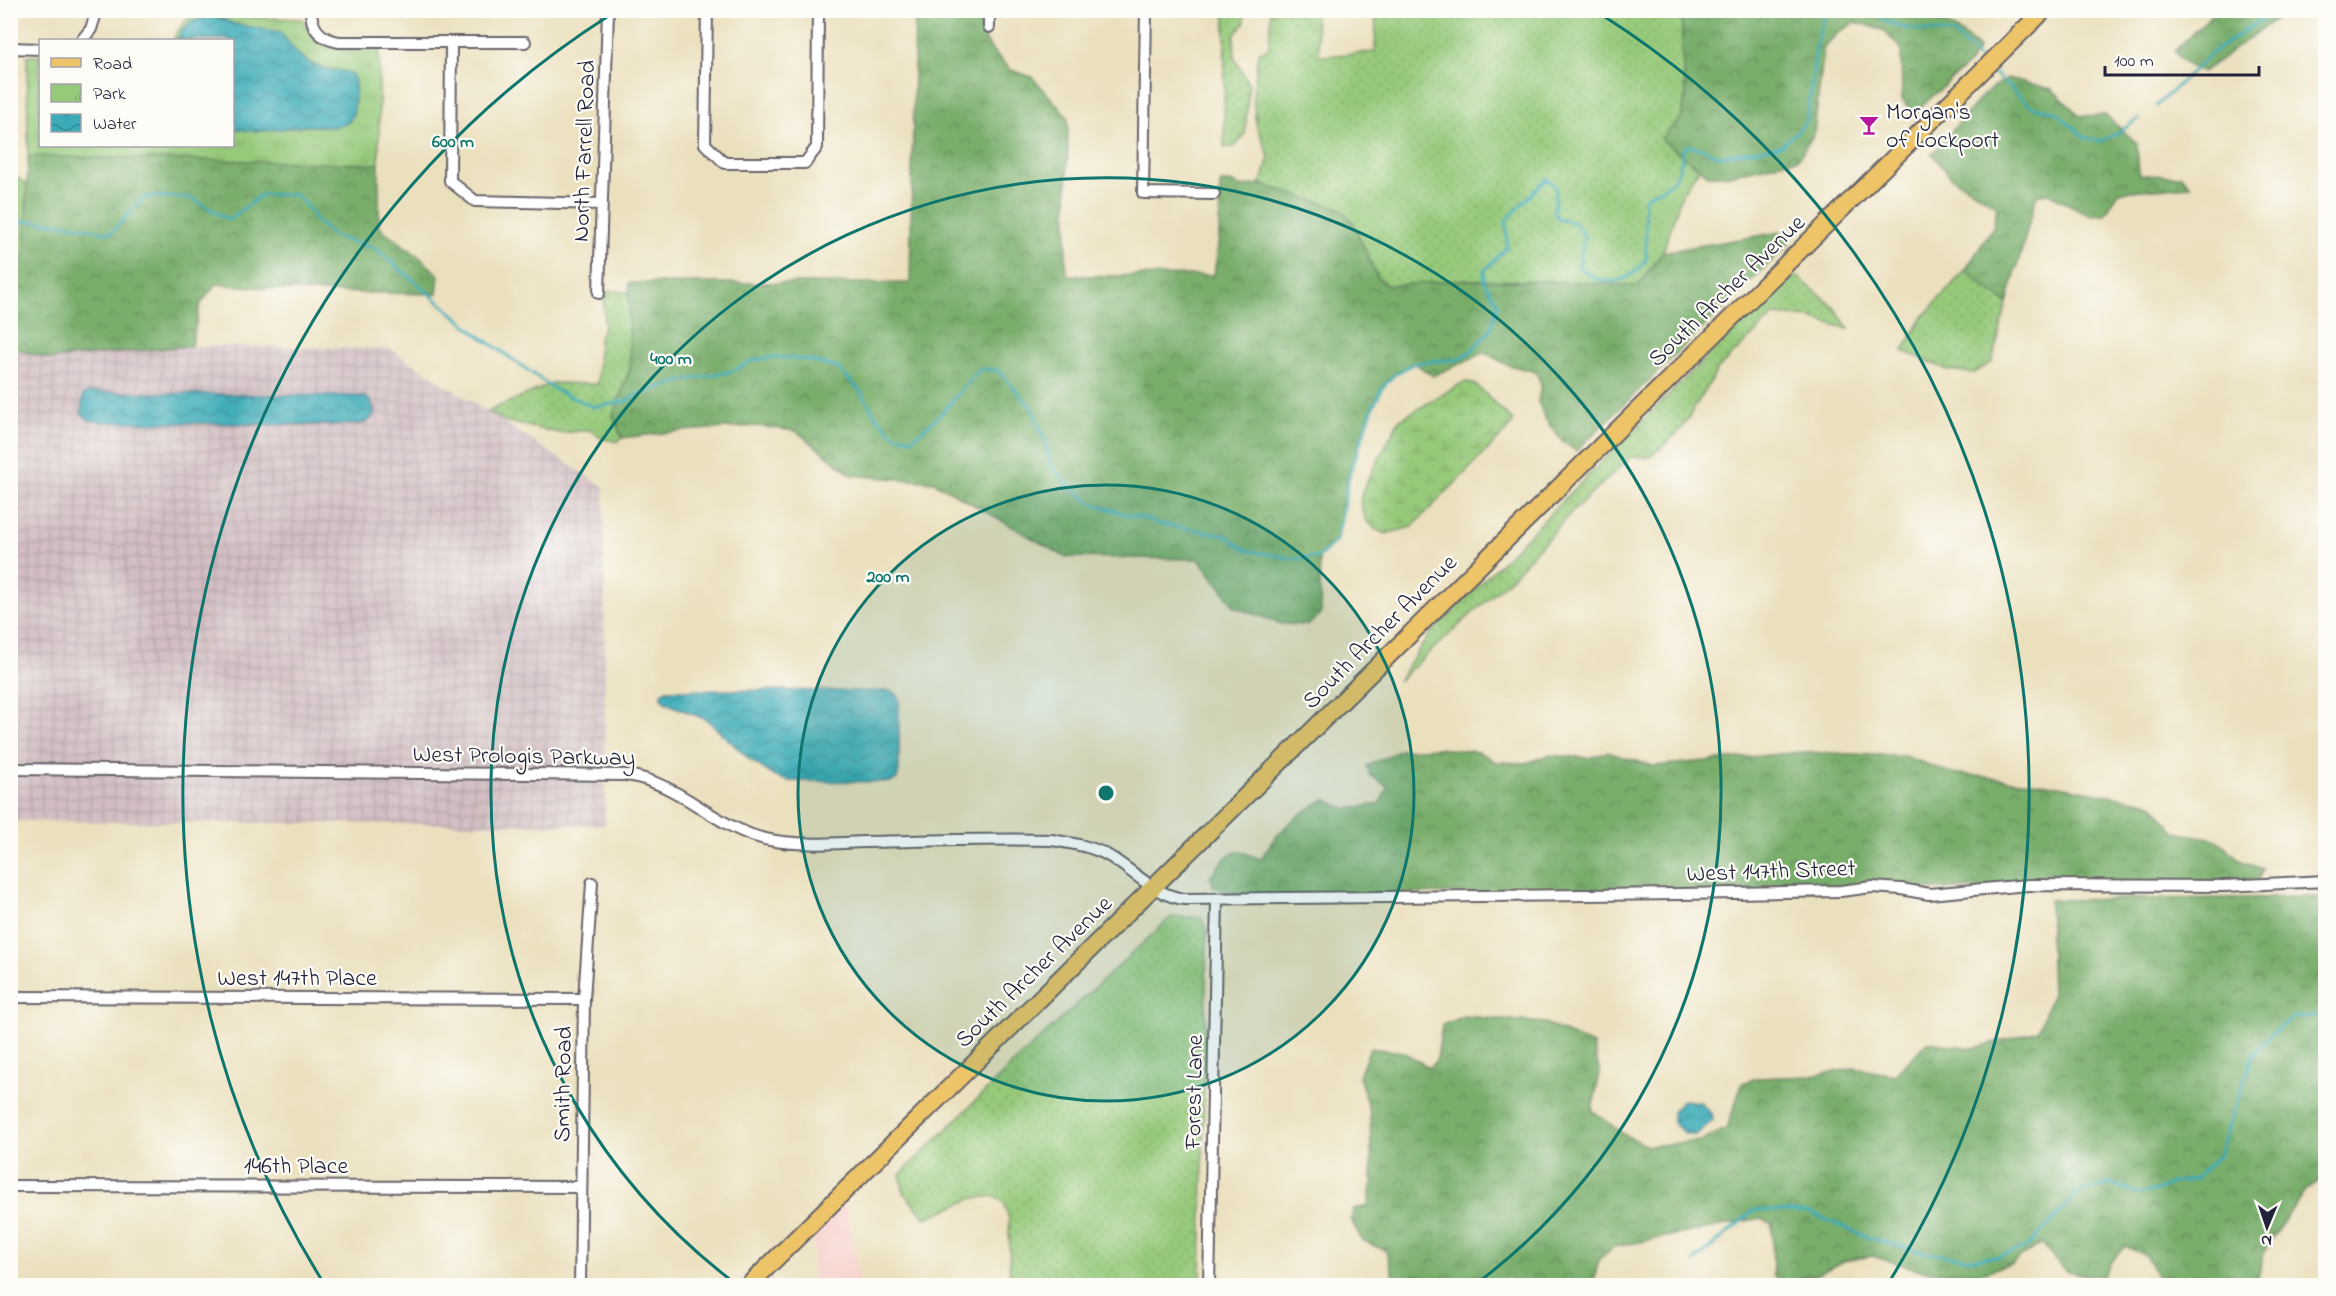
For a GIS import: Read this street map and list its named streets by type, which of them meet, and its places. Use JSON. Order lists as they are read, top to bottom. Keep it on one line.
{"streets":{"main road":["South Archer Avenue"],"street":["North Farrell Road","West Prologis Parkway","West 147th Street","West 147th Place","Smith Road","Forest Lane","146th Place"]},"crossings":[["South Archer Avenue","West Prologis Parkway"],["West Prologis Parkway","West 147th Street"],["West Prologis Parkway","Forest Lane"],["West 147th Street","Forest Lane"],["West 147th Place","Smith Road"],["Smith Road","146th Place"]],"places":{"bar":["Morgan's of Lockport"]},"legend":["Road","Park","Water"],"scale_bar":"100 m","north":"bottom","rings":["600 m","400 m","200 m"]}
